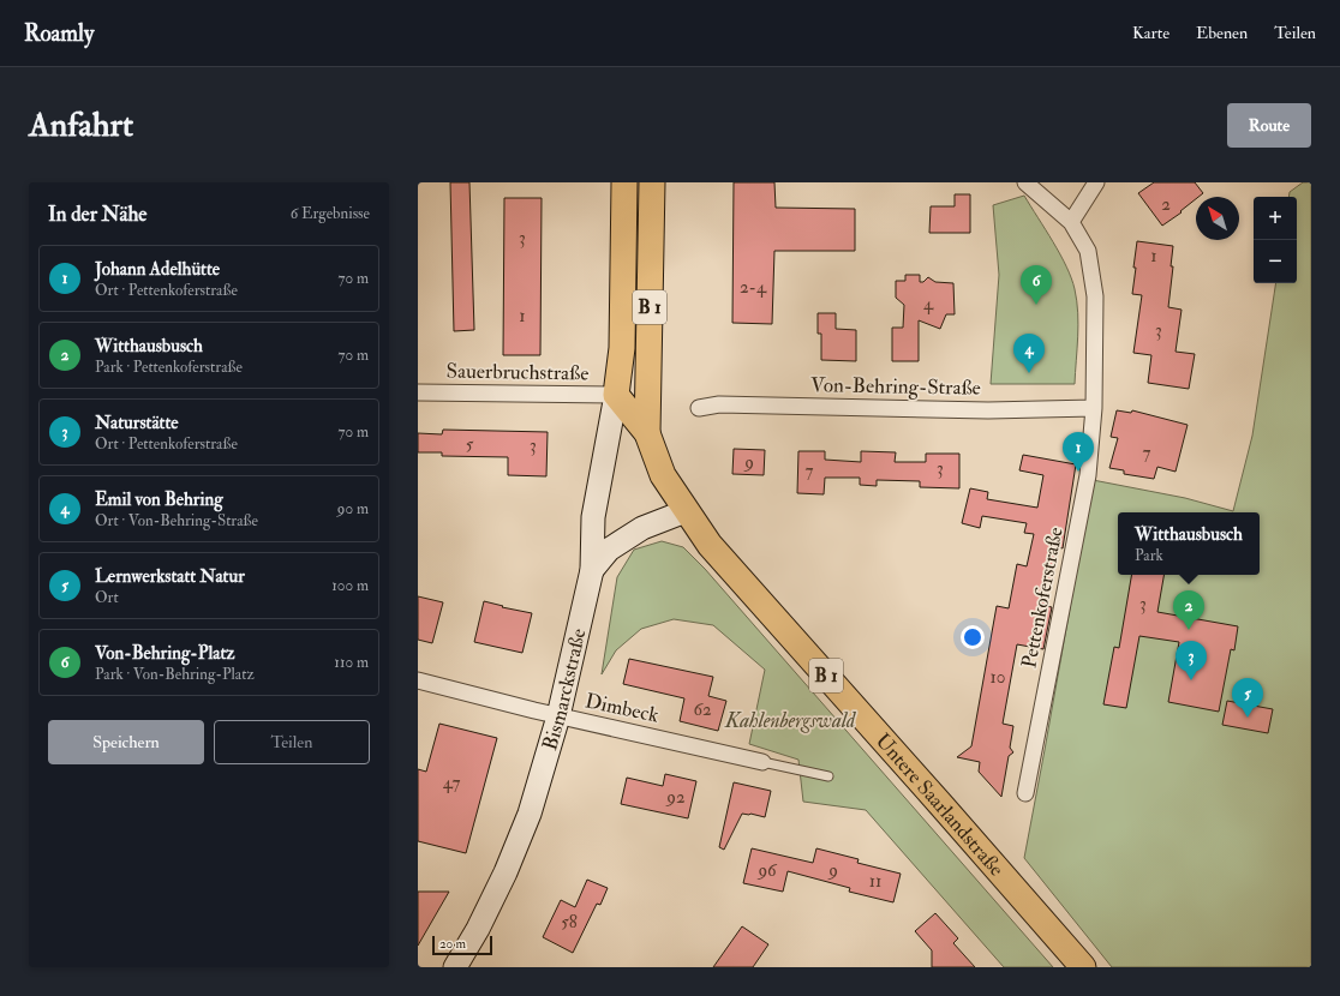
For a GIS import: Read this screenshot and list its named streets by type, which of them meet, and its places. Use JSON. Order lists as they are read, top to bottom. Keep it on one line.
{"streets":{"main road":["B 1","Bismarckstraße","Untere Saarlandstraße"],"street":["Sauerbruchstraße","Von-Behring-Straße","Pettenkoferstraße","Dimbeck"]},"crossings":[["B 1","Sauerbruchstraße"],["B 1","Bismarckstraße"],["B 1","Untere Saarlandstraße"],["Sauerbruchstraße","Bismarckstraße"],["Von-Behring-Straße","Pettenkoferstraße"],["Bismarckstraße","Dimbeck"]],"parks":["Kahlenbergswald"],"house_numbers":["2","3","1","2-4","4","1","3","5","3","7","9","3","7","3","10","62","47","92","96","9","11","58"],"scale_bar":"20 m","north":"top left","page":{"header":"Roamly","nav":["Karte","Ebenen","Teilen"],"buttons":["Route",["Speichern","Teilen"]],"title":"Anfahrt","heading":["In der Nähe","6 Ergebnisse"],"map_buttons":["+","−"],"list":[{"mark":"1","name":"Johann Adelhütte","note":"Ort · Pettenkoferstraße","value":"70 m"},{"mark":"2","name":"Witthausbusch","note":"Park · Pettenkoferstraße","value":"70 m"},{"mark":"3","name":"Naturstätte","note":"Ort · Pettenkoferstraße","value":"70 m"},{"mark":"4","name":"Emil von Behring","note":"Ort · Von-Behring-Straße","value":"90 m"},{"mark":"5","name":"Lernwerkstatt Natur","note":"Ort","value":"100 m"},{"mark":"6","name":"Von-Behring-Platz","note":"Park · Von-Behring-Platz","value":"110 m"}],"pins":["6","4","1","2","3","5"],"popup":["Witthausbusch","Park"],"scale":"20 m"}}
